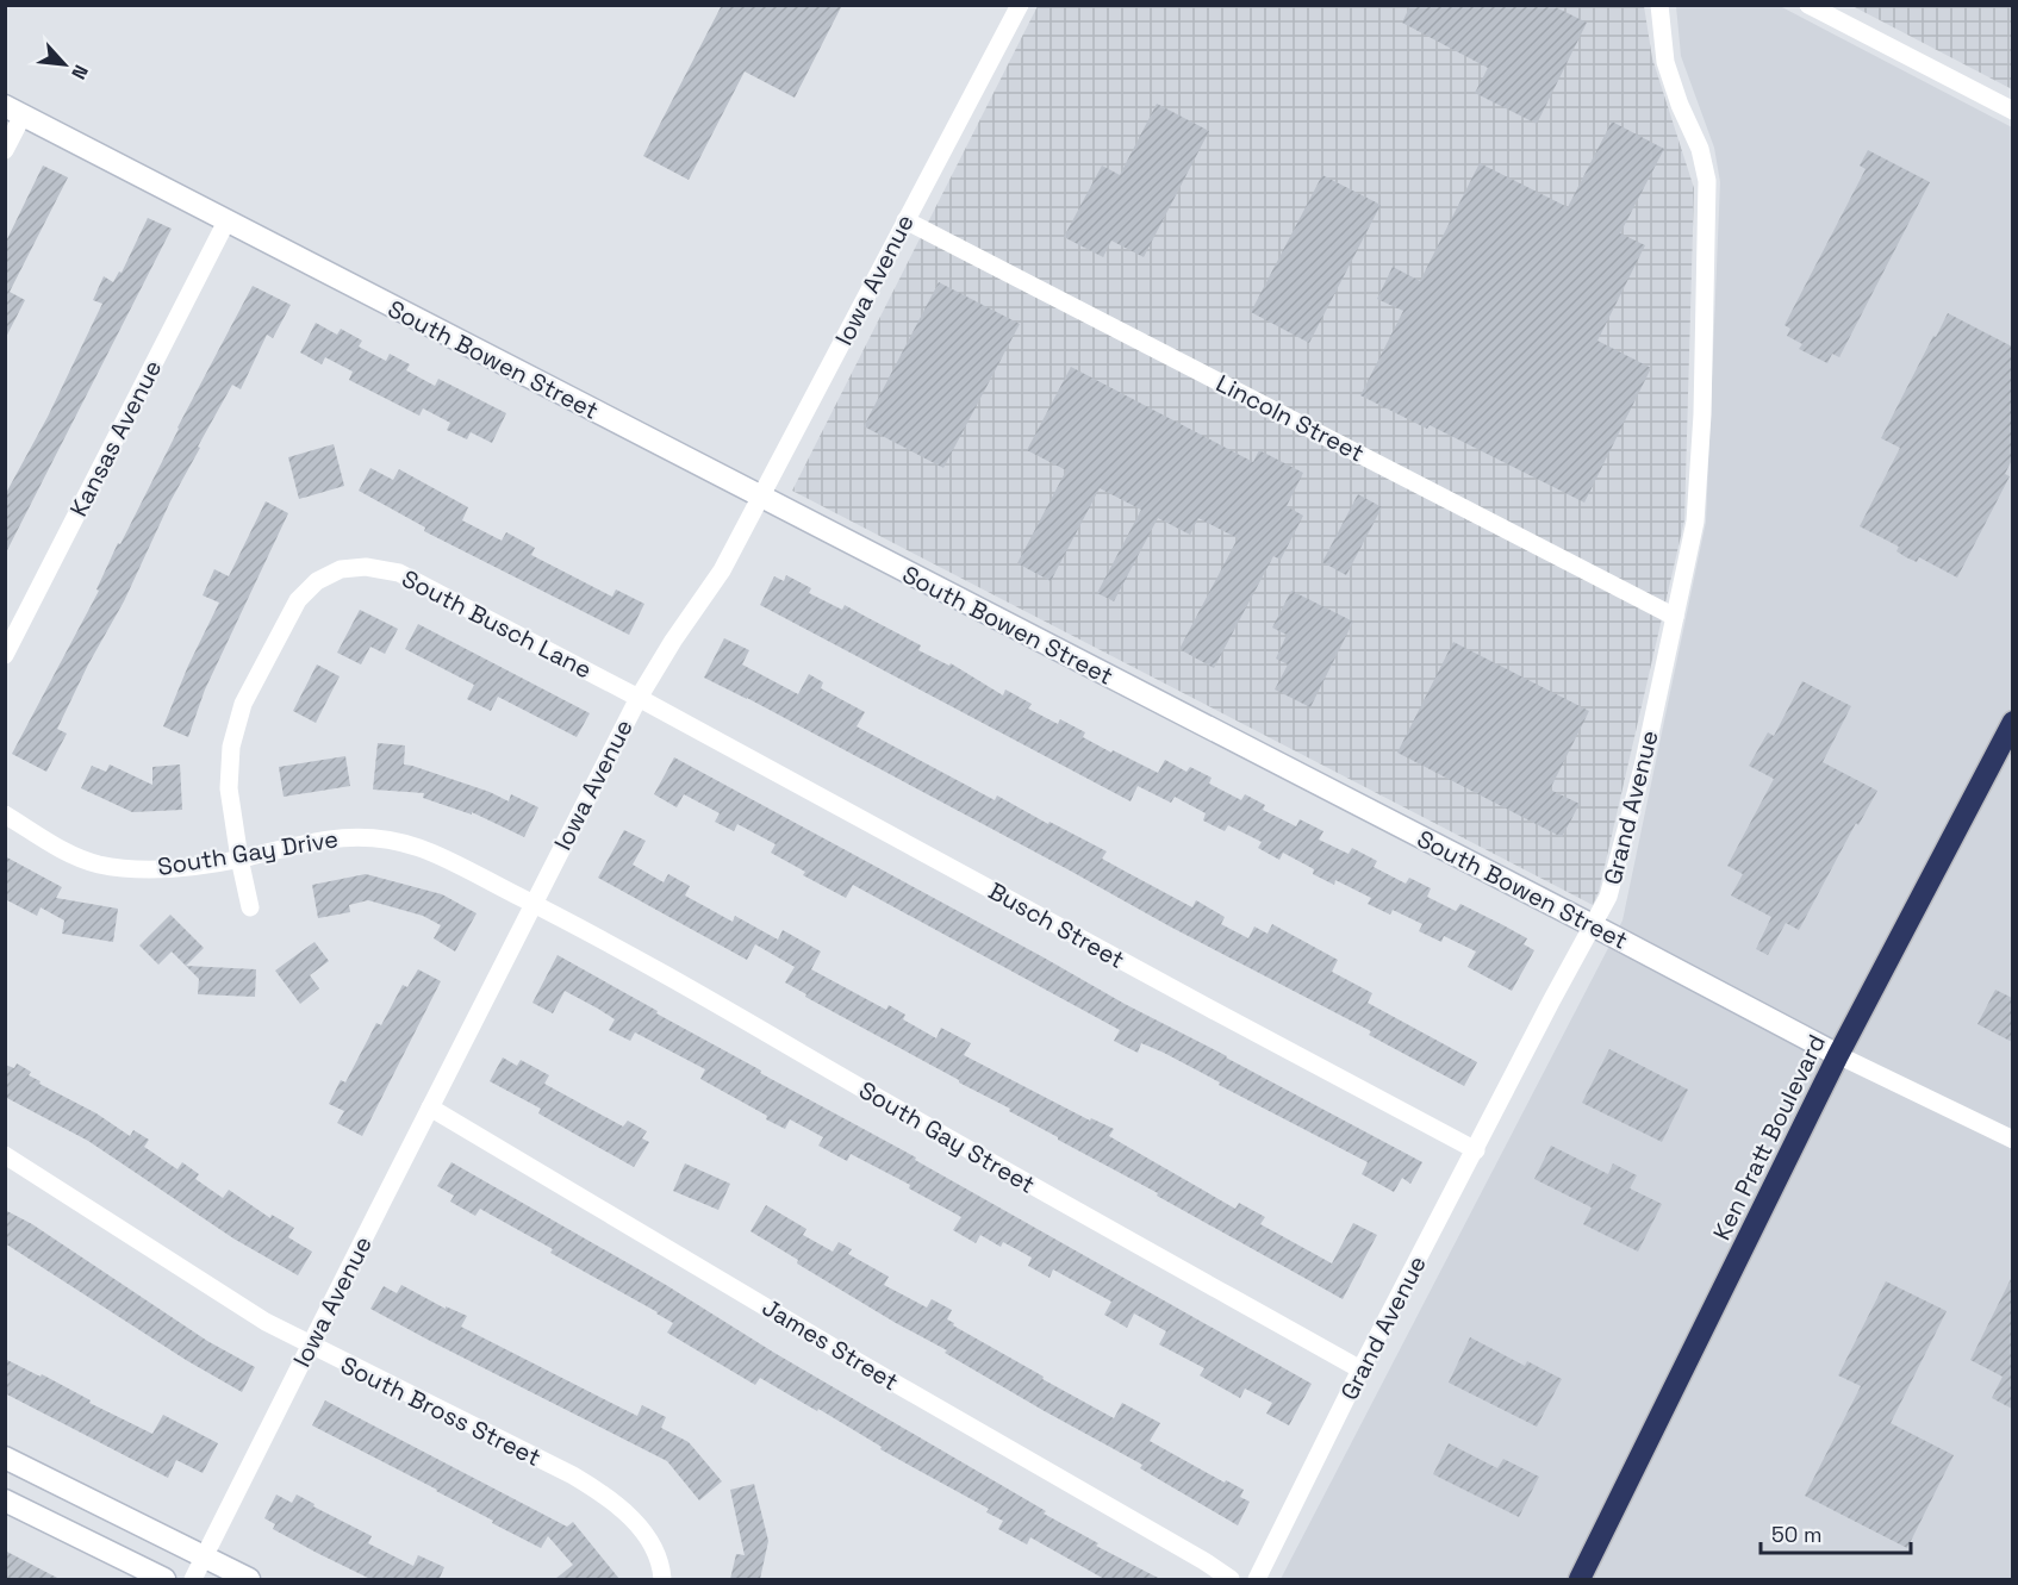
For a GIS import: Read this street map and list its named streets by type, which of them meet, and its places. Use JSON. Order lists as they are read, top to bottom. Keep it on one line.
{"streets":{"highway":["Ken Pratt Boulevard"],"street":["Iowa Avenue","South Bowen Street","Lincoln Street","Kansas Avenue","South Busch Lane","Grand Avenue","South Gay Drive","Busch Street","South Gay Street","James Street","South Bross Street"]},"crossings":[["Iowa Avenue","South Bowen Street"],["Iowa Avenue","Lincoln Street"],["Iowa Avenue","South Busch Lane"],["Iowa Avenue","South Gay Drive"],["Iowa Avenue","Busch Street"],["Iowa Avenue","South Gay Street"],["Iowa Avenue","James Street"],["Iowa Avenue","South Bross Street"],["South Bowen Street","Kansas Avenue"],["South Bowen Street","Grand Avenue"],["South Bowen Street","Ken Pratt Boulevard"],["Lincoln Street","Grand Avenue"],["South Busch Lane","South Gay Drive"],["South Busch Lane","Busch Street"],["Grand Avenue","Busch Street"],["Grand Avenue","South Gay Street"],["South Gay Drive","South Gay Street"]],"scale_bar":"50 m","north":"bottom right"}
